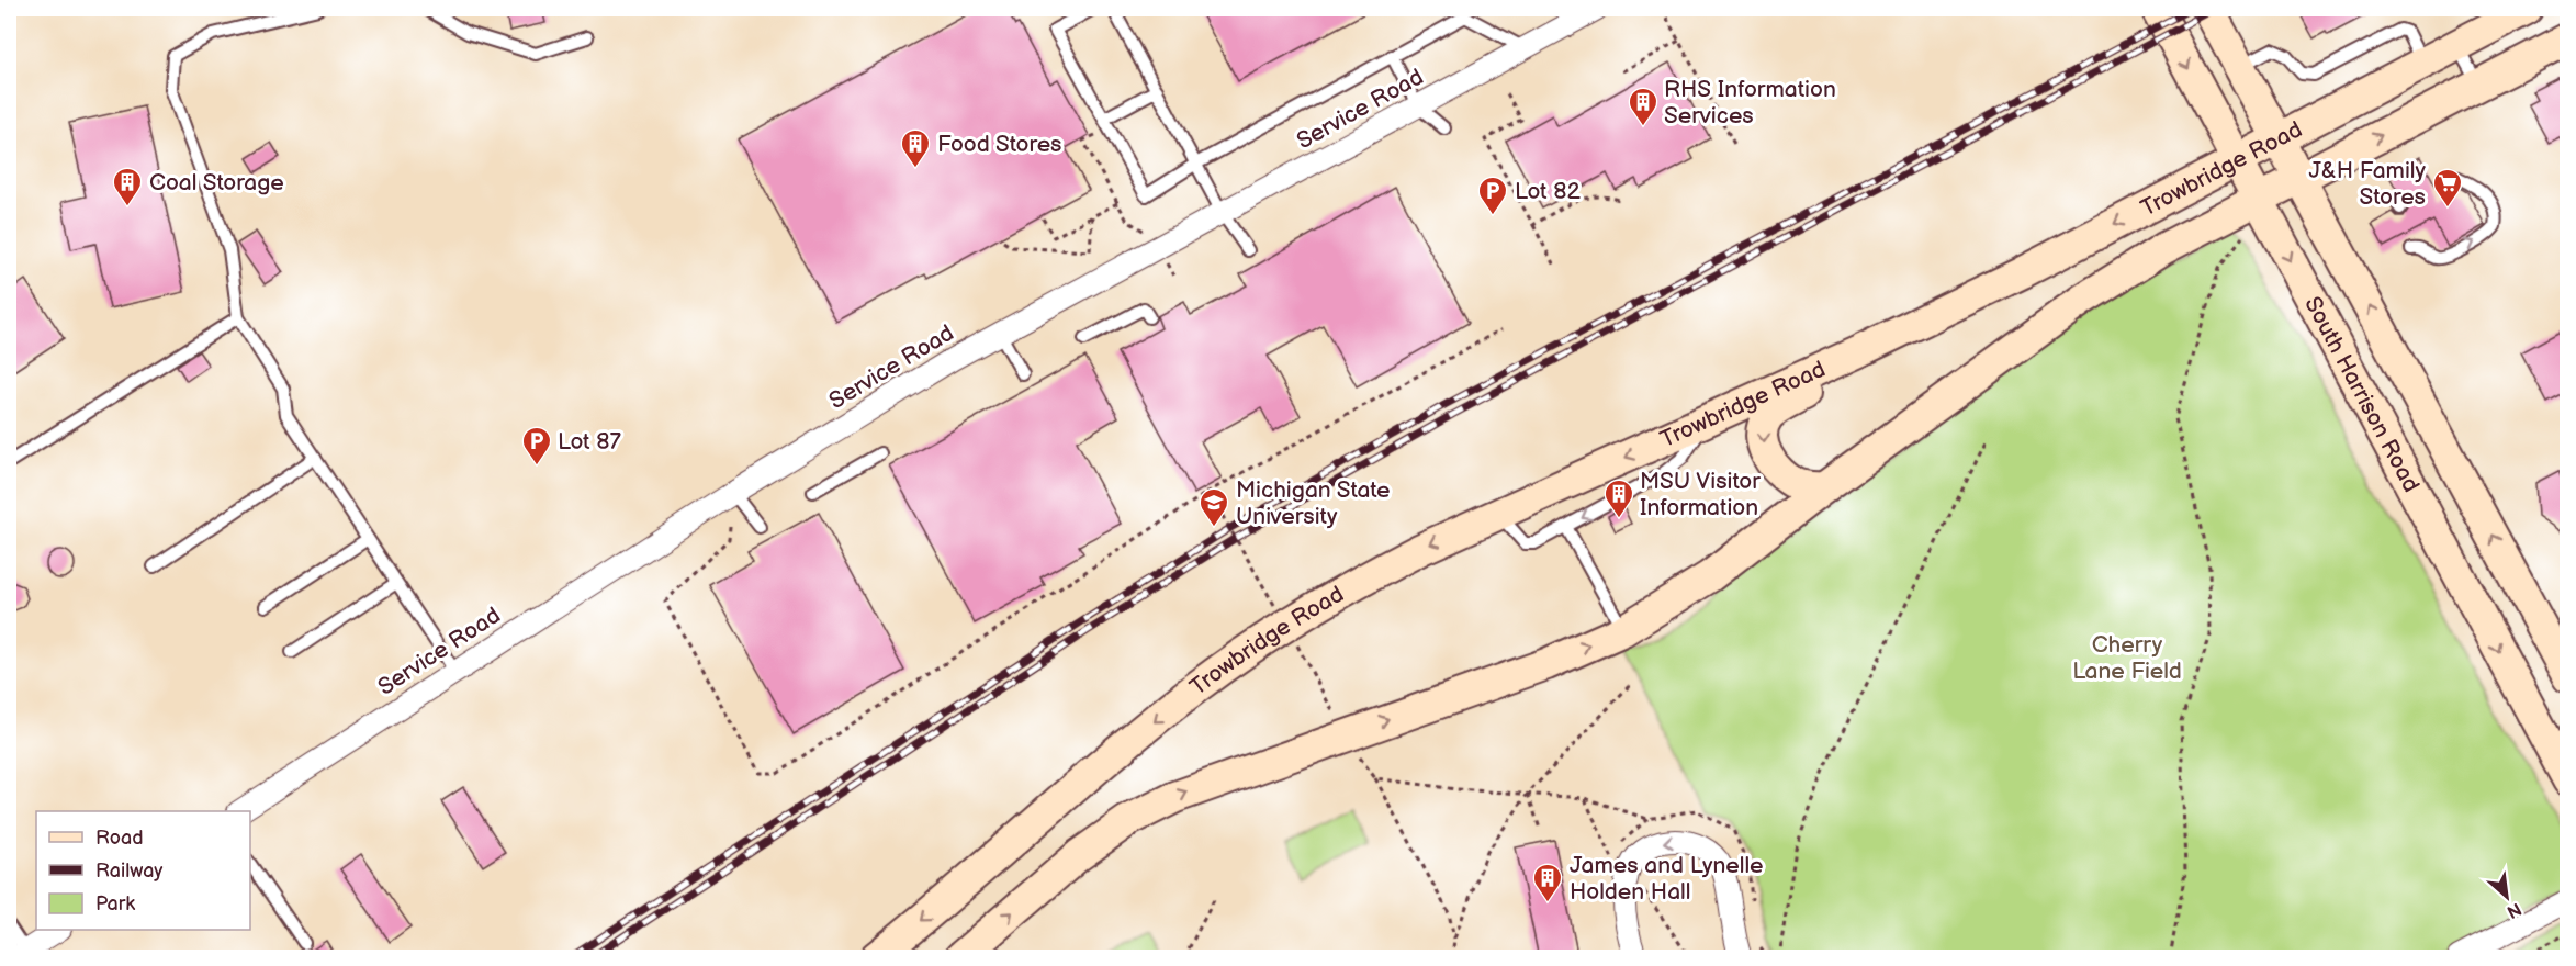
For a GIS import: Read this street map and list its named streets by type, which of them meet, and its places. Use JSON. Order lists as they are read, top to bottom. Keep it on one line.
{"streets":{"street":["Service Road","Trowbridge Road","South Harrison Road"]},"crossings":[["Trowbridge Road","South Harrison Road"]],"parks":["Cherry Lane Field"],"places":{"building":["RHS Information Services","Food Stores","Coal Storage","MSU Visitor Information","James and Lynelle Holden Hall"],"supermarket":["J&H Family Stores"],"parking":["Lot 82","Lot 87"],"school or university":["Michigan State University"]},"legend":["Road","Railway","Park"],"north":"bottom right"}
